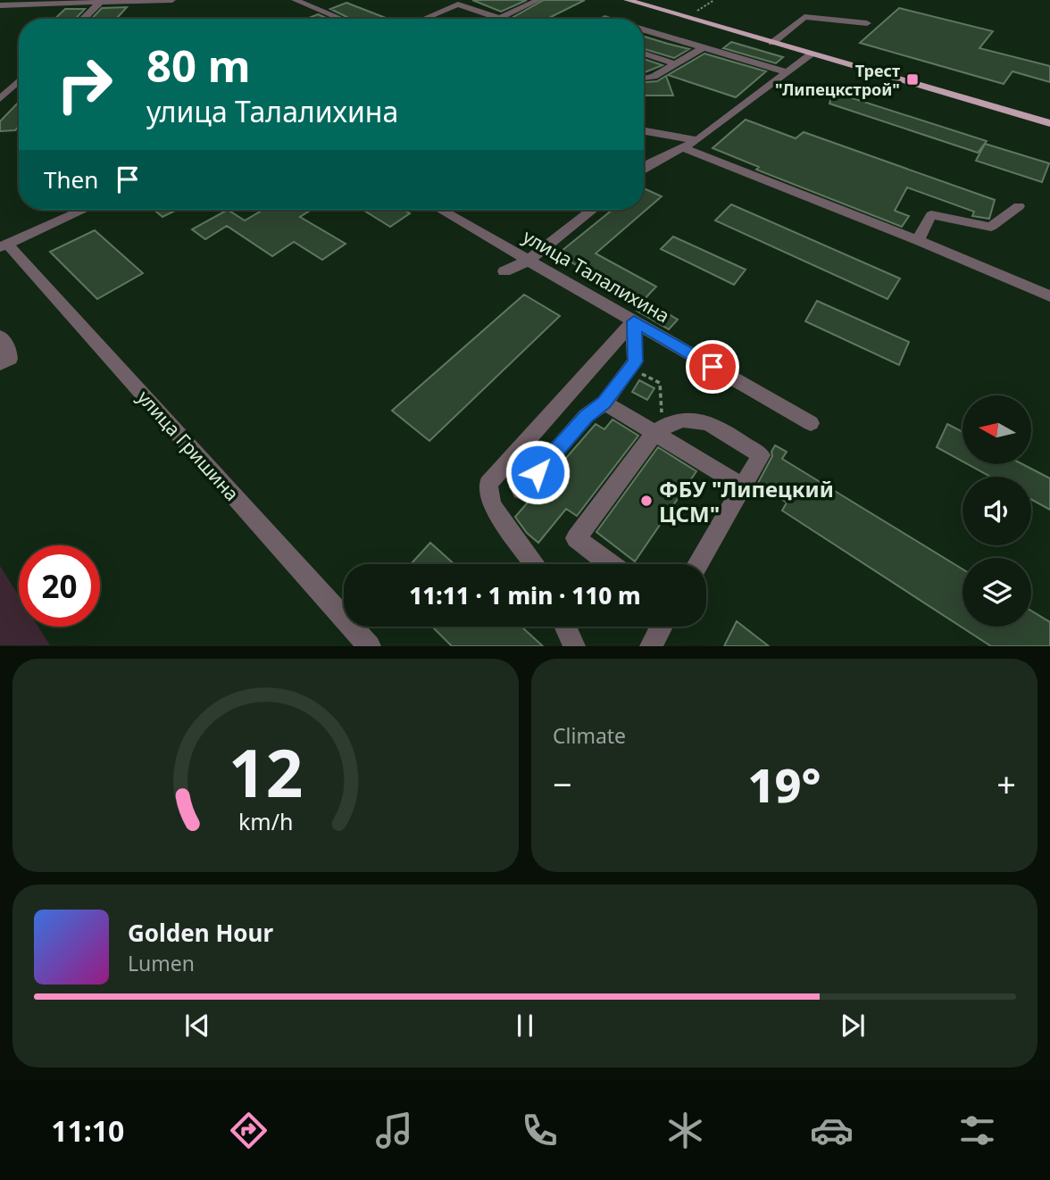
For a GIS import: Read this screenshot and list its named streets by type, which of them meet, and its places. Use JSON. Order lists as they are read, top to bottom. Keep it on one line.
{"streets":{"street":["улица Талалихина","улица Гришина"]},"places":{"transit":["Трест \"Липецкстрой\""],"other":["ФБУ \"Липецкий ЦСМ\""]},"north":"left","page":{"turn":["80 m","улица Талалихина"],"then":"Then","limit":"20","trip":"11:11 · 1 min · 110 m","tile":"Climate","heat":["−","19°","+"],"song":["Golden Hour","Lumen"],"tabs":"11:10","gauge":["12","km/h"]}}
